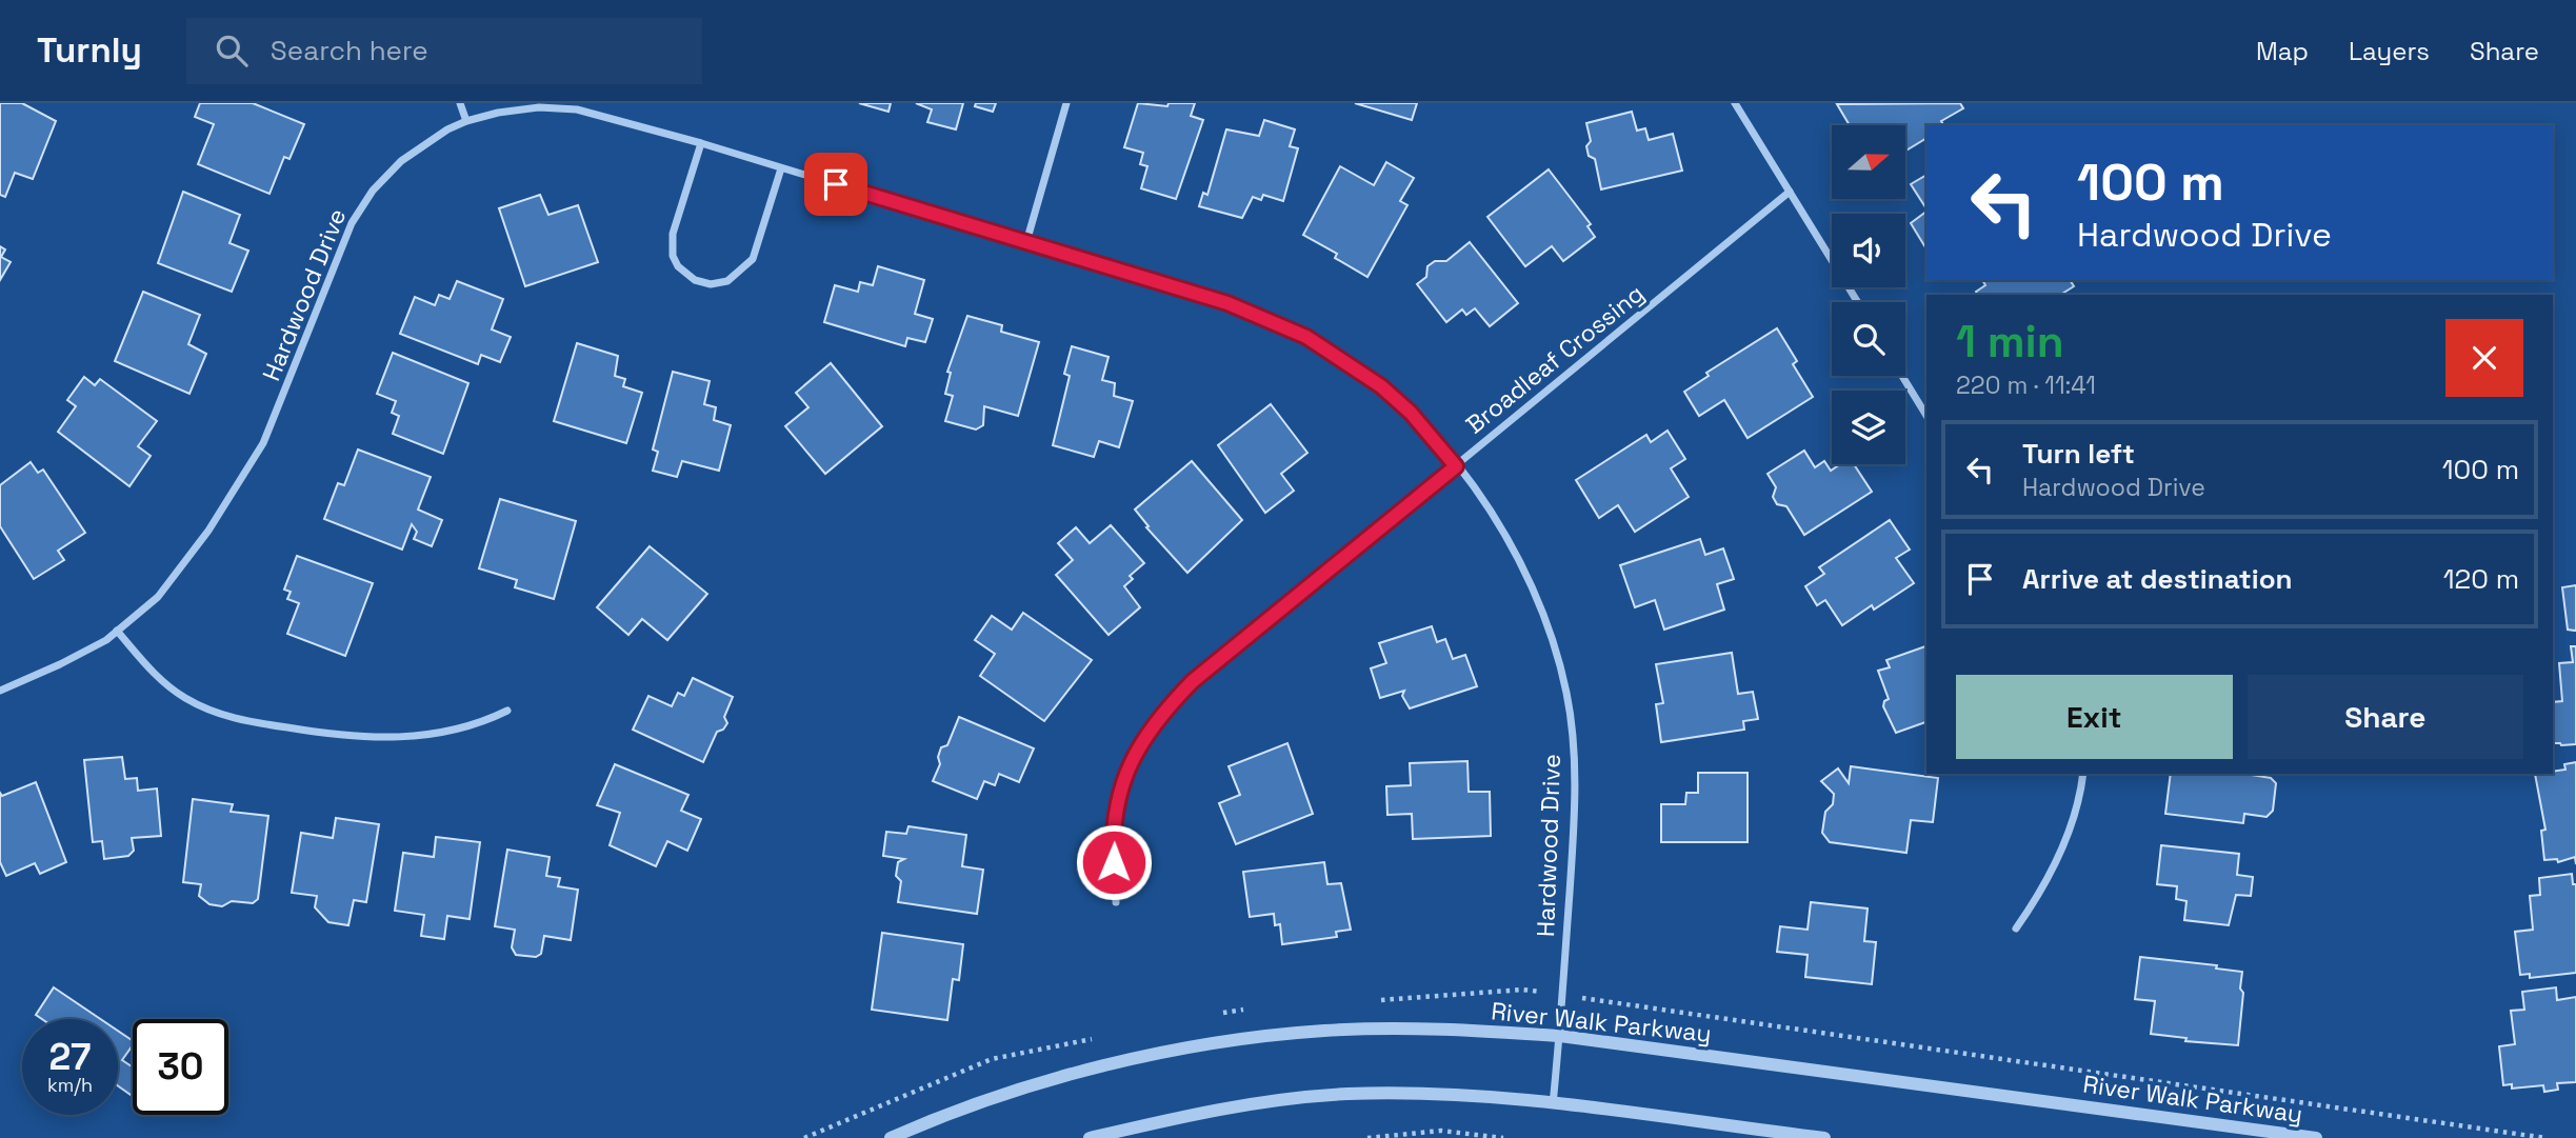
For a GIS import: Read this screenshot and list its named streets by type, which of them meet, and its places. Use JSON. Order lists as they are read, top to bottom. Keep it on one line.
{"streets":{"street":["Hardwood Drive","Broadleaf Crossing","River Walk Parkway"]},"crossings":[["Hardwood Drive","Broadleaf Crossing"],["Hardwood Drive","River Walk Parkway"]],"north":"right","page":{"header":"Turnly","search":"Search here","nav":["Map","Layers","Share"],"turn":["100 m","Hardwood Drive"],"heading":["1 min","220 m · 11:41"],"list":[{"name":"Turn left","note":"Hardwood Drive","value":"100 m"},{"name":"Arrive at destination","value":"120 m"}],"buttons":["Exit","Share"],"speed":"27 km/h","limit":"30"}}
